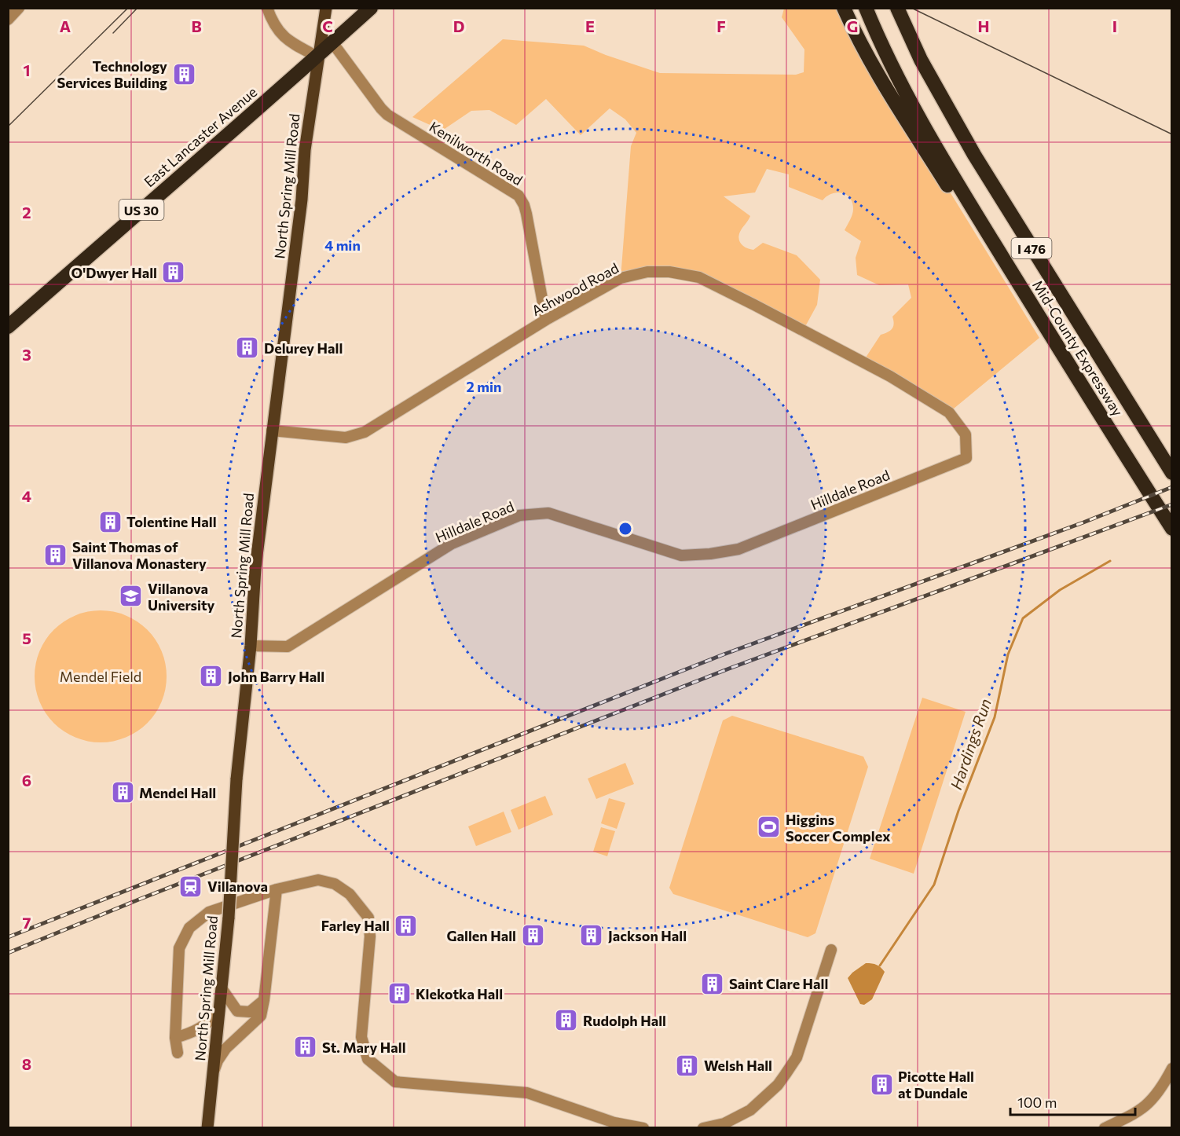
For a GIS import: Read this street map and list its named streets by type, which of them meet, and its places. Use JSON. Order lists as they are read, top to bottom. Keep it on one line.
{"streets":{"highway":["East Lancaster Avenue","US 30","I 476","Mid-County Expressway"],"main road":["North Spring Mill Road"],"street":["Kenilworth Road","Ashwood Road","Hilldale Road"]},"crossings":[["East Lancaster Avenue","Kenilworth Road"],["East Lancaster Avenue","North Spring Mill Road"],["Kenilworth Road","Ashwood Road"],["North Spring Mill Road","Ashwood Road"],["North Spring Mill Road","Hilldale Road"],["Ashwood Road","Hilldale Road"]],"water":["Hardings Run"],"parks":["Mendel Field"],"places":{"building":["Technology Services Building","O'Dwyer Hall","Delurey Hall","Tolentine Hall","Saint Thomas of Villanova Monastery","John Barry Hall","Mendel Hall","Farley Hall","Gallen Hall","Jackson Hall","Saint Clare Hall","Klekotka Hall","Rudolph Hall","St. Mary Hall","Welsh Hall","Picotte Hall at Dundale"],"school or university":["Villanova University"],"sports":["Higgins Soccer Complex"],"station":["Villanova"]},"scale_bar":"100 m","grid":{"columns":["A","B","C","D","E","F","G","H","I"],"rows":["1","2","3","4","5","6","7","8"]},"rings":["4 min","2 min"]}
